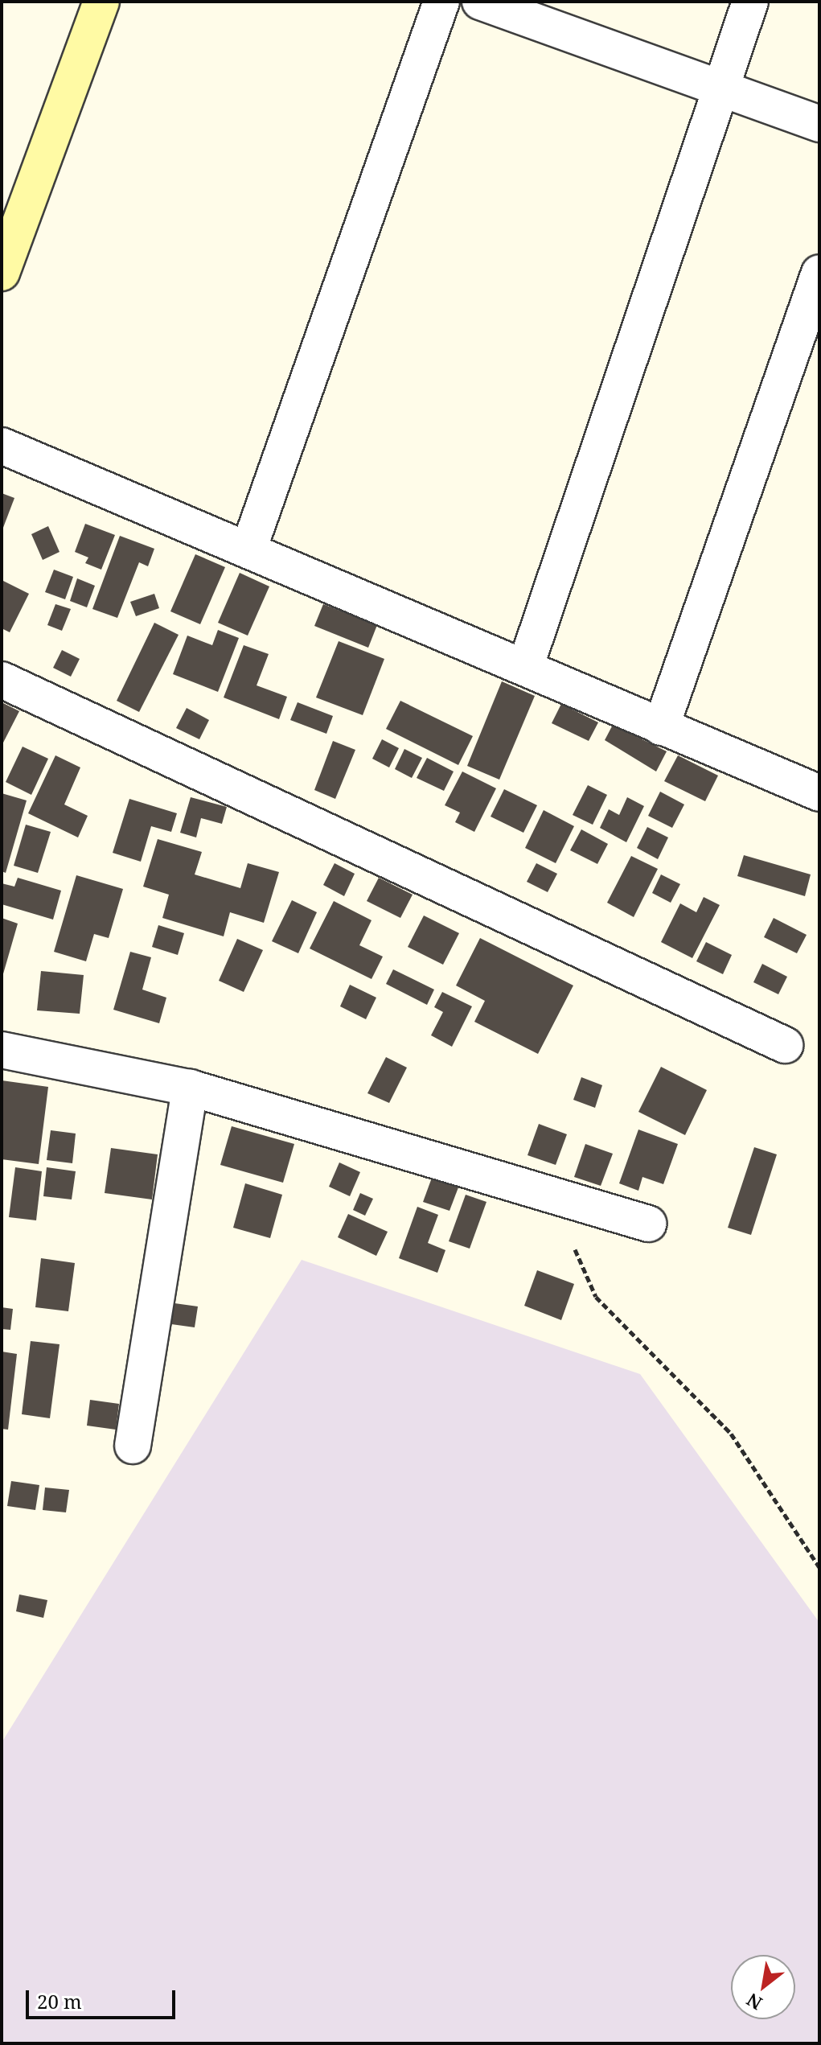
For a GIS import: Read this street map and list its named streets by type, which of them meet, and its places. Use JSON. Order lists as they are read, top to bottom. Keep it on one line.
{"scale_bar":"20 m","north":"bottom left"}
